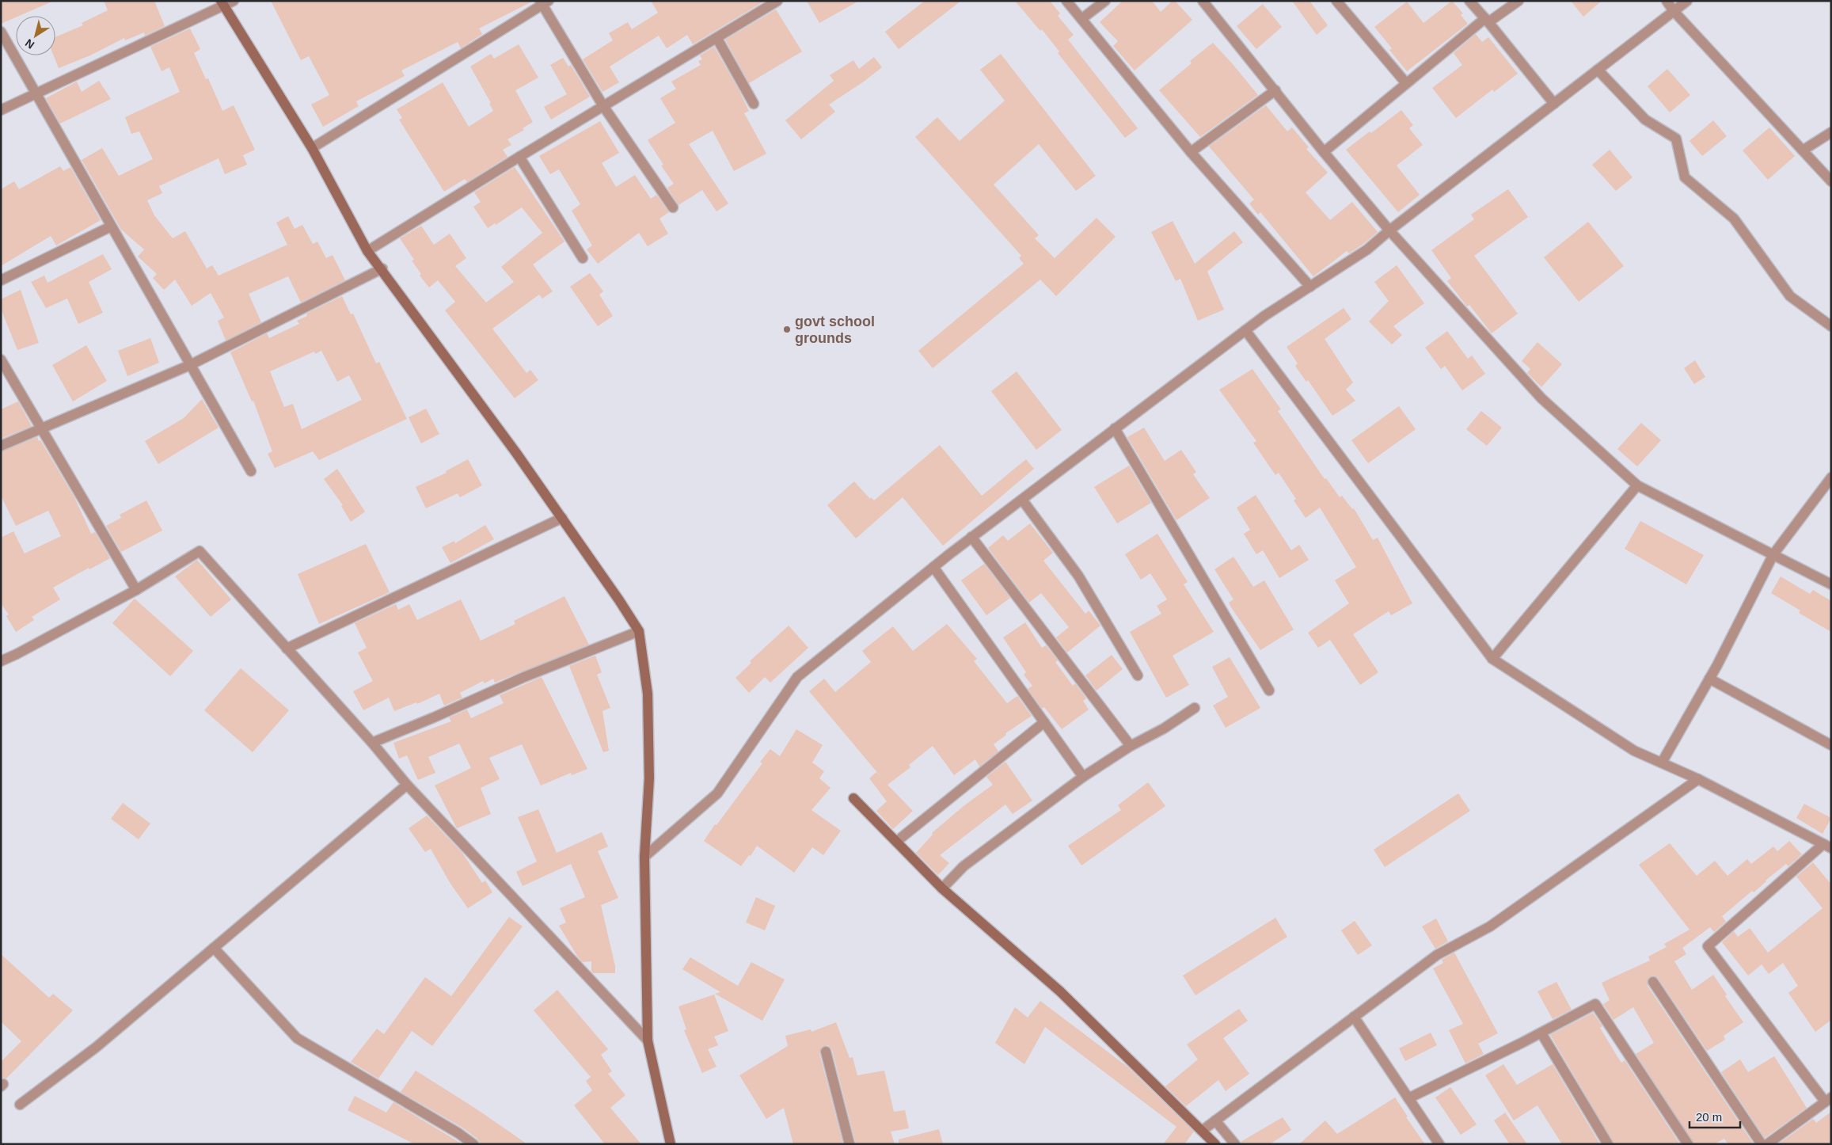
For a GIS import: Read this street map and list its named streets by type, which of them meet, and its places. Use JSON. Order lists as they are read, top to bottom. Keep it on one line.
{"places":["govt school grounds"],"scale_bar":"20 m","north":"bottom left"}
